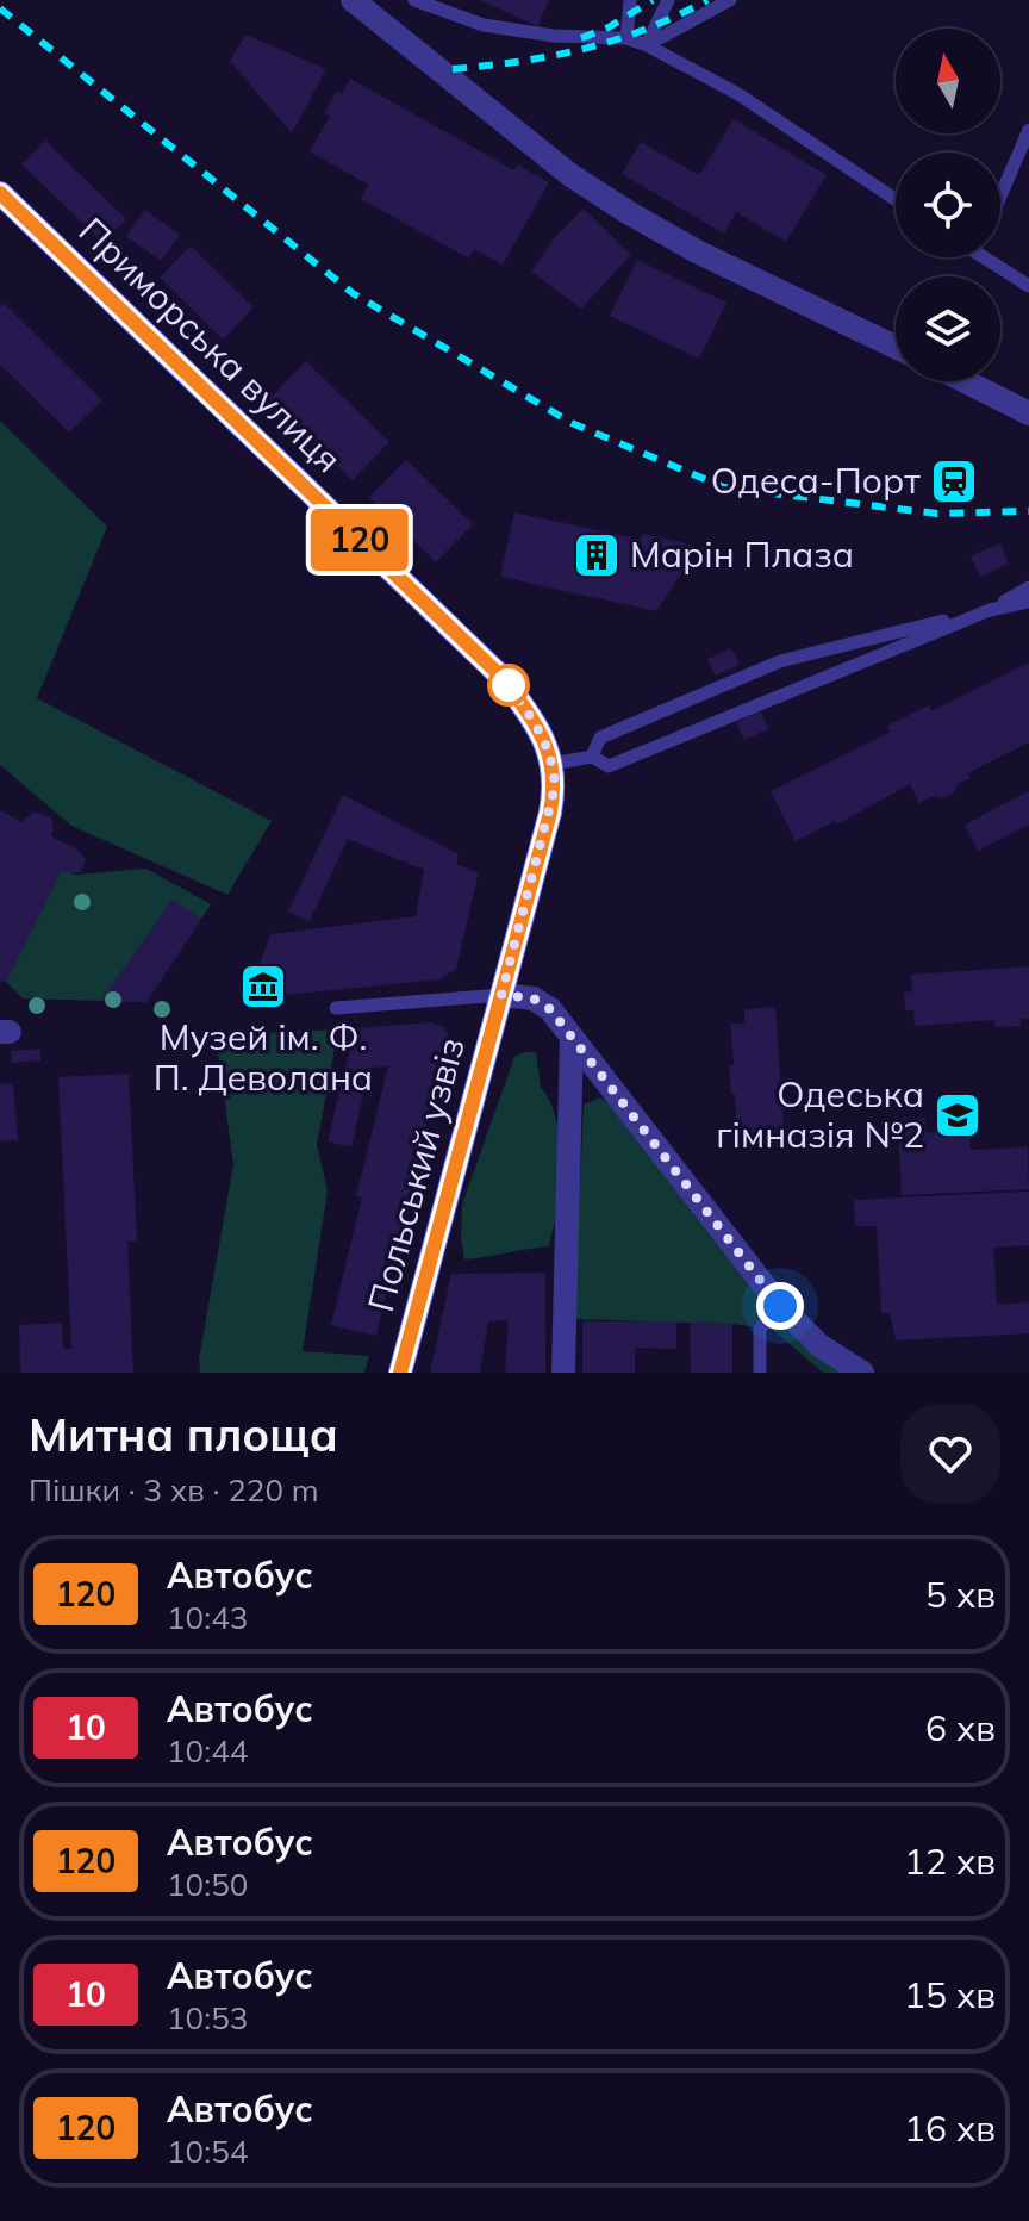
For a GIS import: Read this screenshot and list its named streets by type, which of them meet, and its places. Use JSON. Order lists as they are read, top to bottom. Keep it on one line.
{"streets":{"main road":["Приморська вулиця","Польський узвіз"]},"crossings":[["Приморська вулиця","Польський узвіз"]],"places":{"station":["Одеса-Порт"],"building":["Марін Плаза"],"museum":["Музей ім. Ф. П. Деволана"],"school or university":["Одеська гімназія №2"]},"lines":["bus line 120"],"north":"top","page":{"on_map":"120","heading":["Митна площа","Пішки · 3 хв · 220 m"],"list":[{"mark":"120","name":"Автобус","note":"10:43","value":"5 хв"},{"mark":"10","name":"Автобус","note":"10:44","value":"6 хв"},{"mark":"120","name":"Автобус","note":"10:50","value":"12 хв"},{"mark":"10","name":"Автобус","note":"10:53","value":"15 хв"},{"mark":"120","name":"Автобус","note":"10:54","value":"16 хв"}]}}
